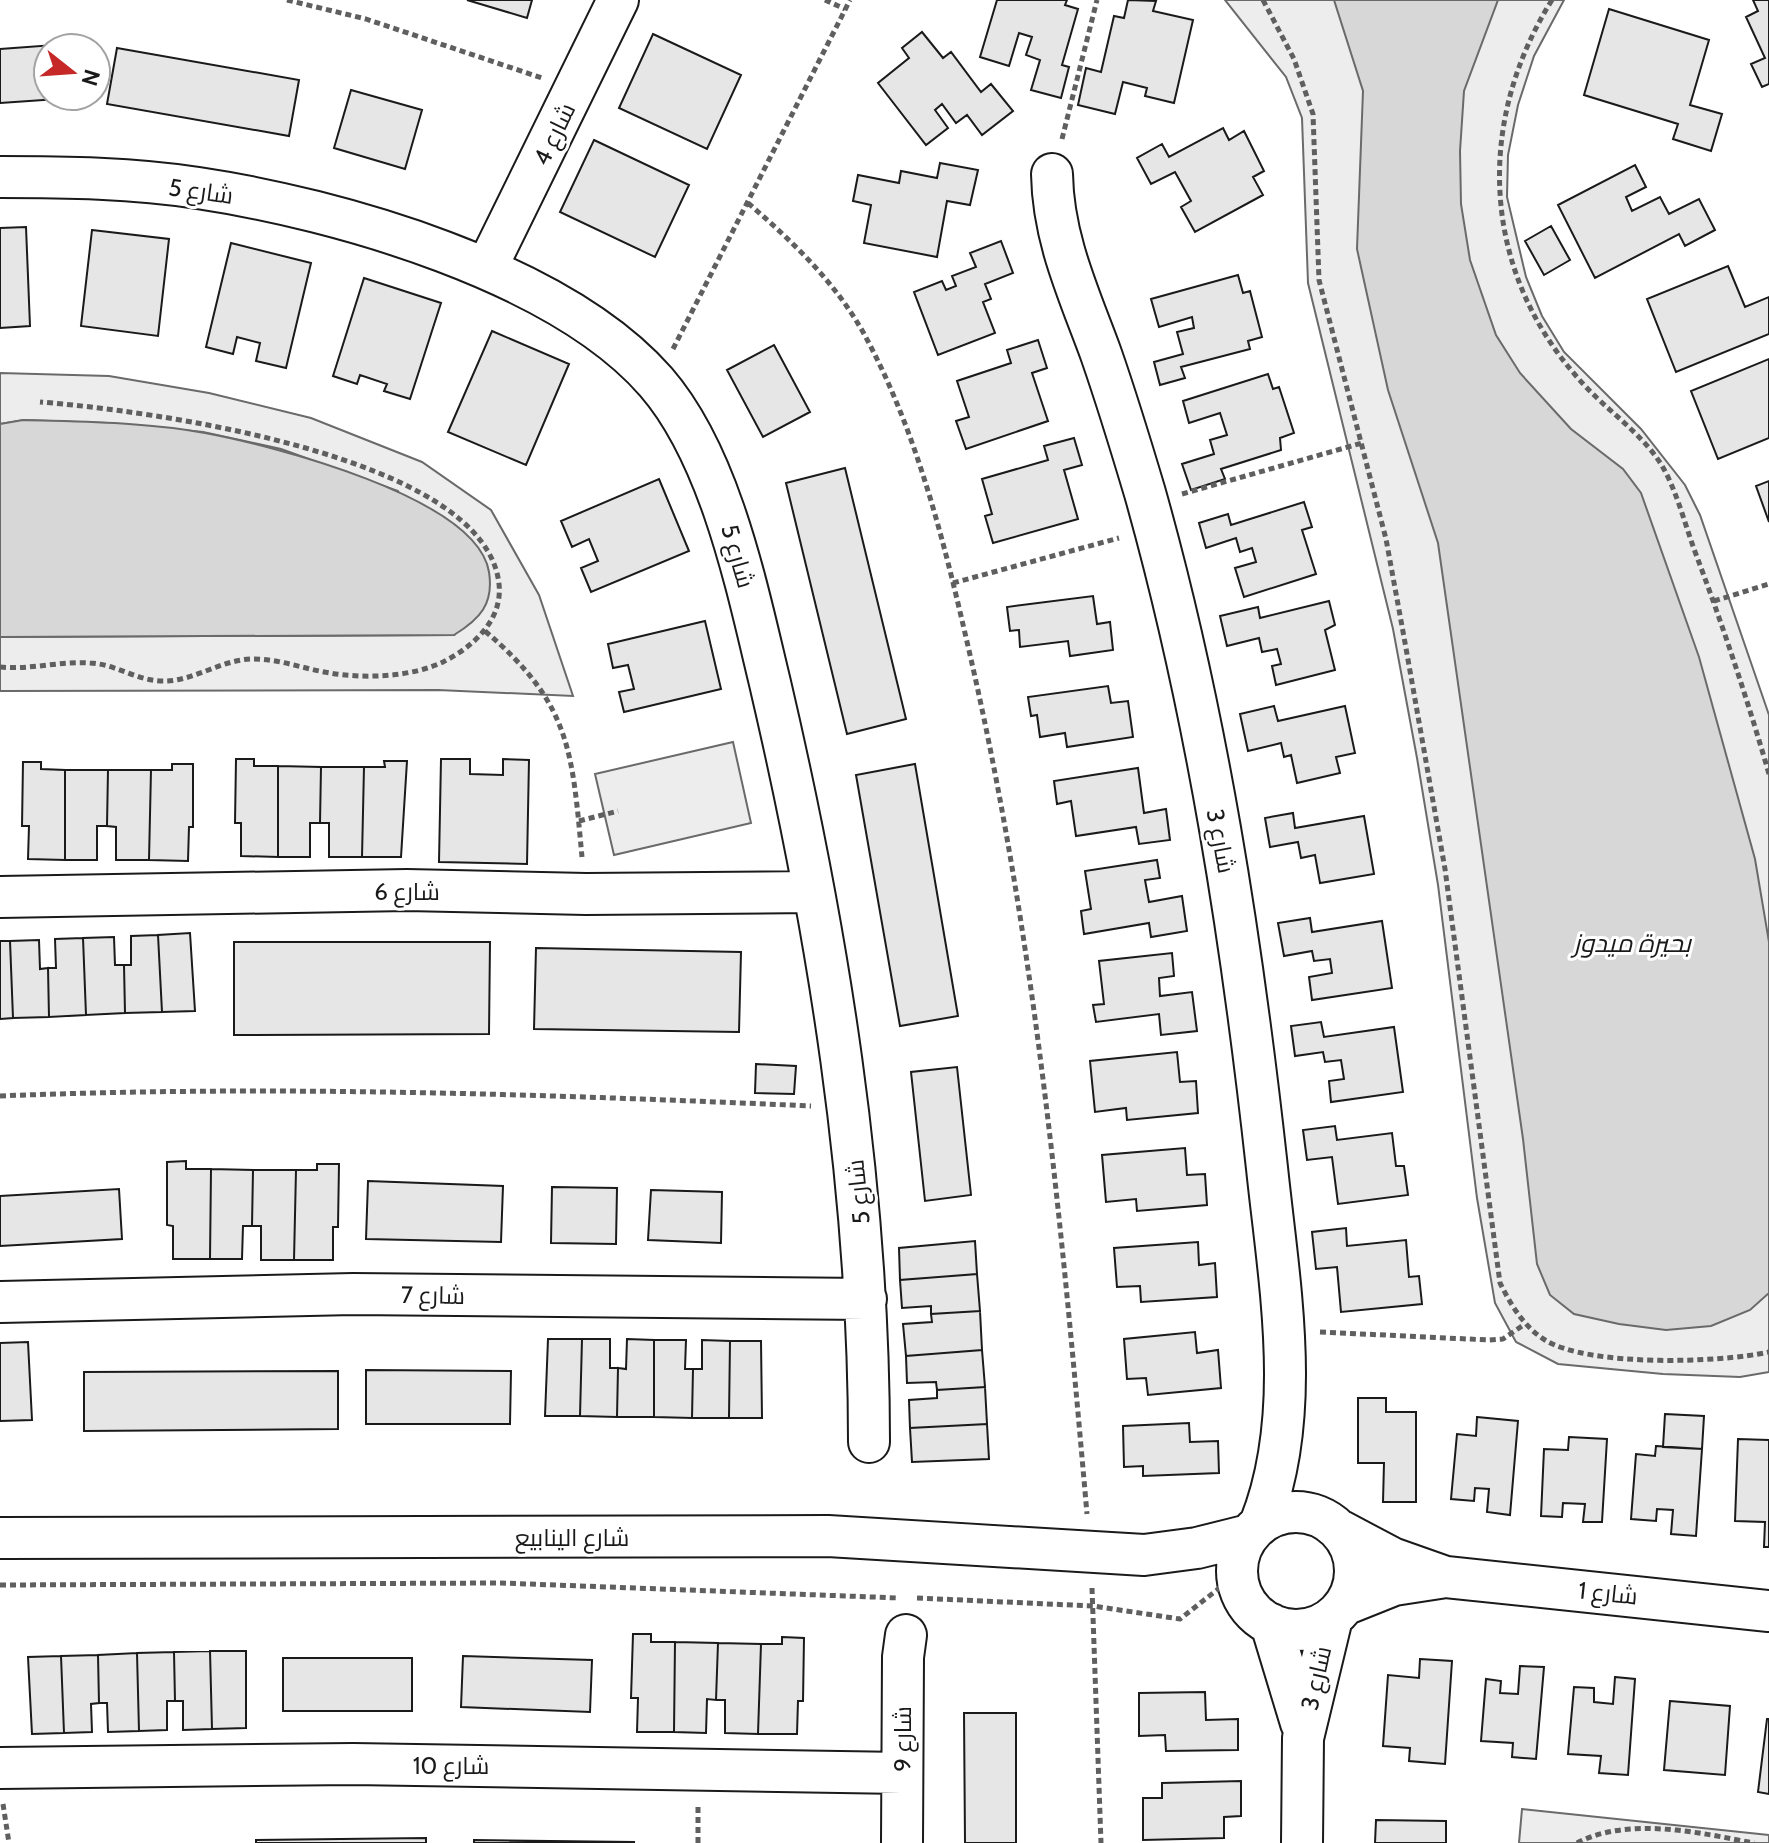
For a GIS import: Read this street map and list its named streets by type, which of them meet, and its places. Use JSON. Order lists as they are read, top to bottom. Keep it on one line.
{"streets":{"street":["شارع 4","شارع 5","شارع 3","شارع 6","شارع 7","شارع الينابيع","شارع 1","شارع 9","شارع 10"]},"crossings":[["شارع 4","شارع 5"],["شارع 5","شارع 6"],["شارع 5","شارع 7"],["شارع 3","شارع الينابيع"],["شارع 3","شارع 1"],["شارع الينابيع","شارع 1"],["شارع 9","شارع 10"]],"water":["بحيرة ميدوز"],"north":"right"}
